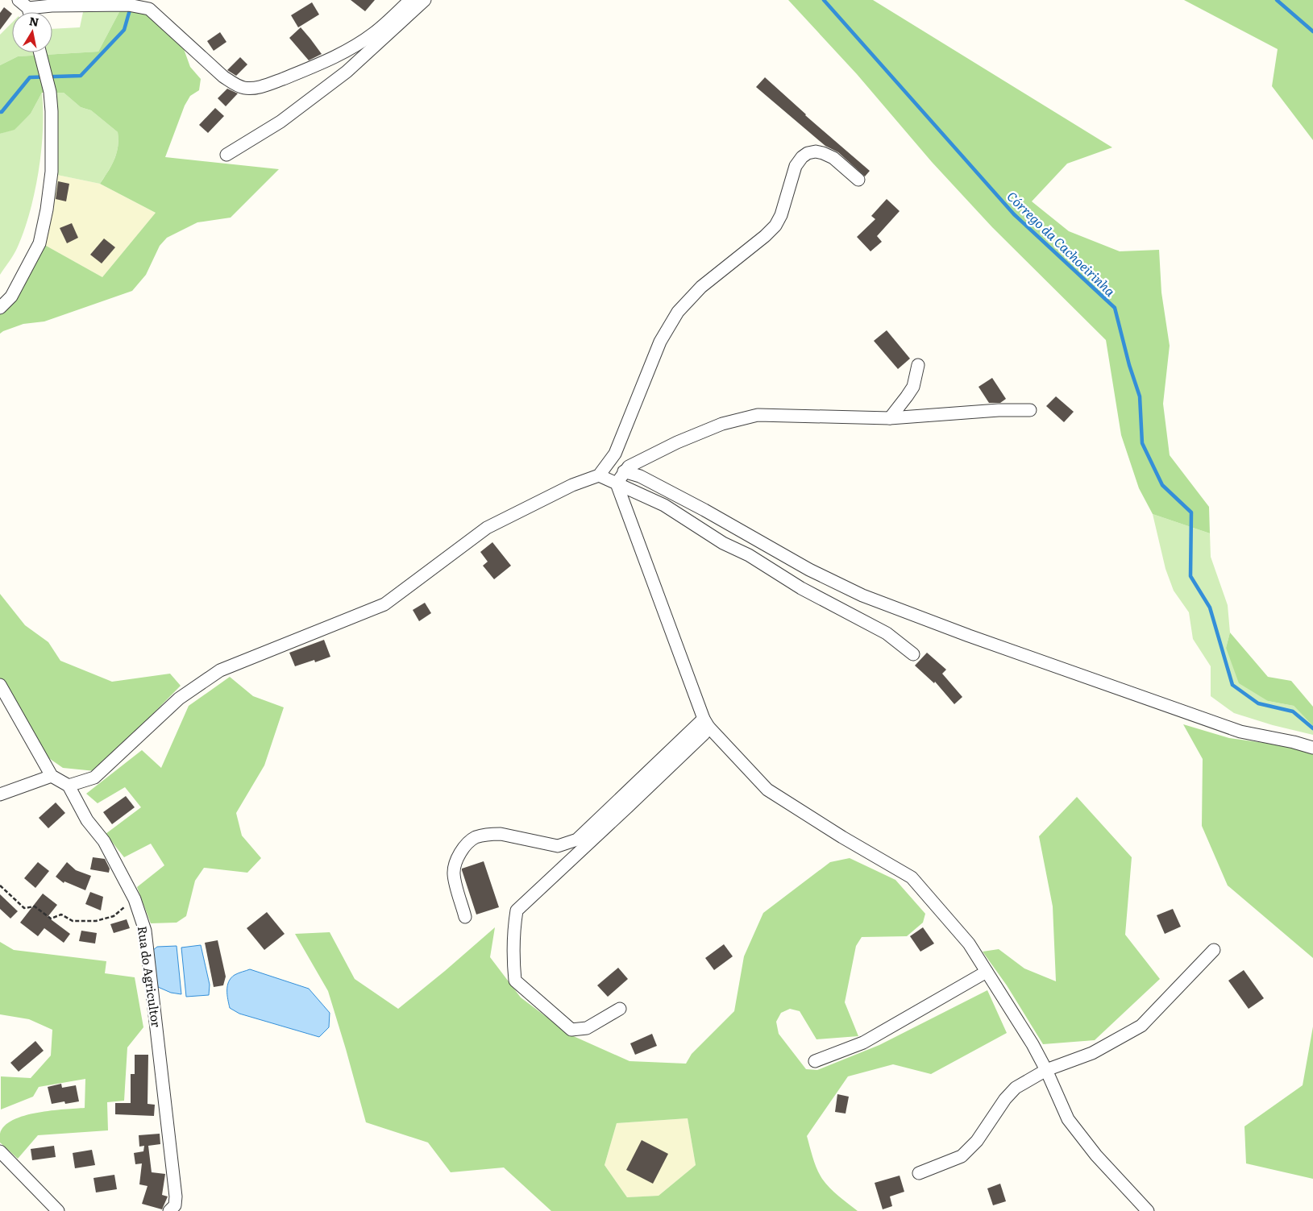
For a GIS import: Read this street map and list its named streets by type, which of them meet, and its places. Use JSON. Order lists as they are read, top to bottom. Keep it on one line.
{"streets":{"street":["Rua do Agricultor"]},"water":["Córrego da Cachoeirinha"],"north":"top"}
